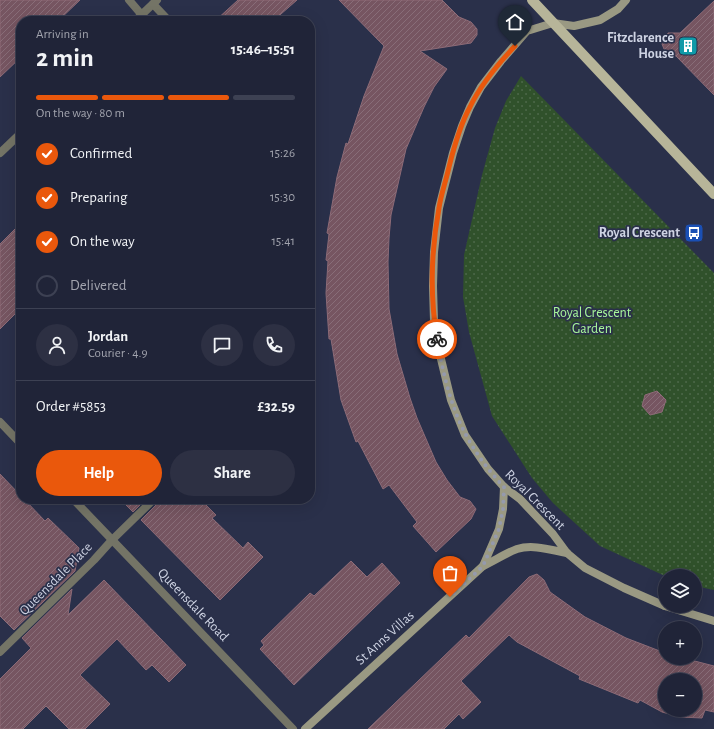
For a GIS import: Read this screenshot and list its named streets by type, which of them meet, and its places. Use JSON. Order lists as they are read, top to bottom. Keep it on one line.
{"streets":{"street":["Royal Crescent","Queensdale Place","Queensdale Road","St Anns Villas"]},"crossings":[["Royal Crescent","St Anns Villas"],["Queensdale Place","Queensdale Road"]],"parks":["Royal Crescent Garden"],"places":{"building":["Fitzclarence House"],"bus stop":["Royal Crescent"]},"page":{"heading":["2 min","Arriving in","15:46–15:51"],"panel":["Jordan","Courier · 4.9","Order #5853","£32.59"],"bar":"On the way · 80 m","list":[["Confirmed","15:26"],["Preparing","15:30"],["On the way","15:41"],"Delivered"],"buttons":["Help","Share"],"map_buttons":["+","−"]}}
